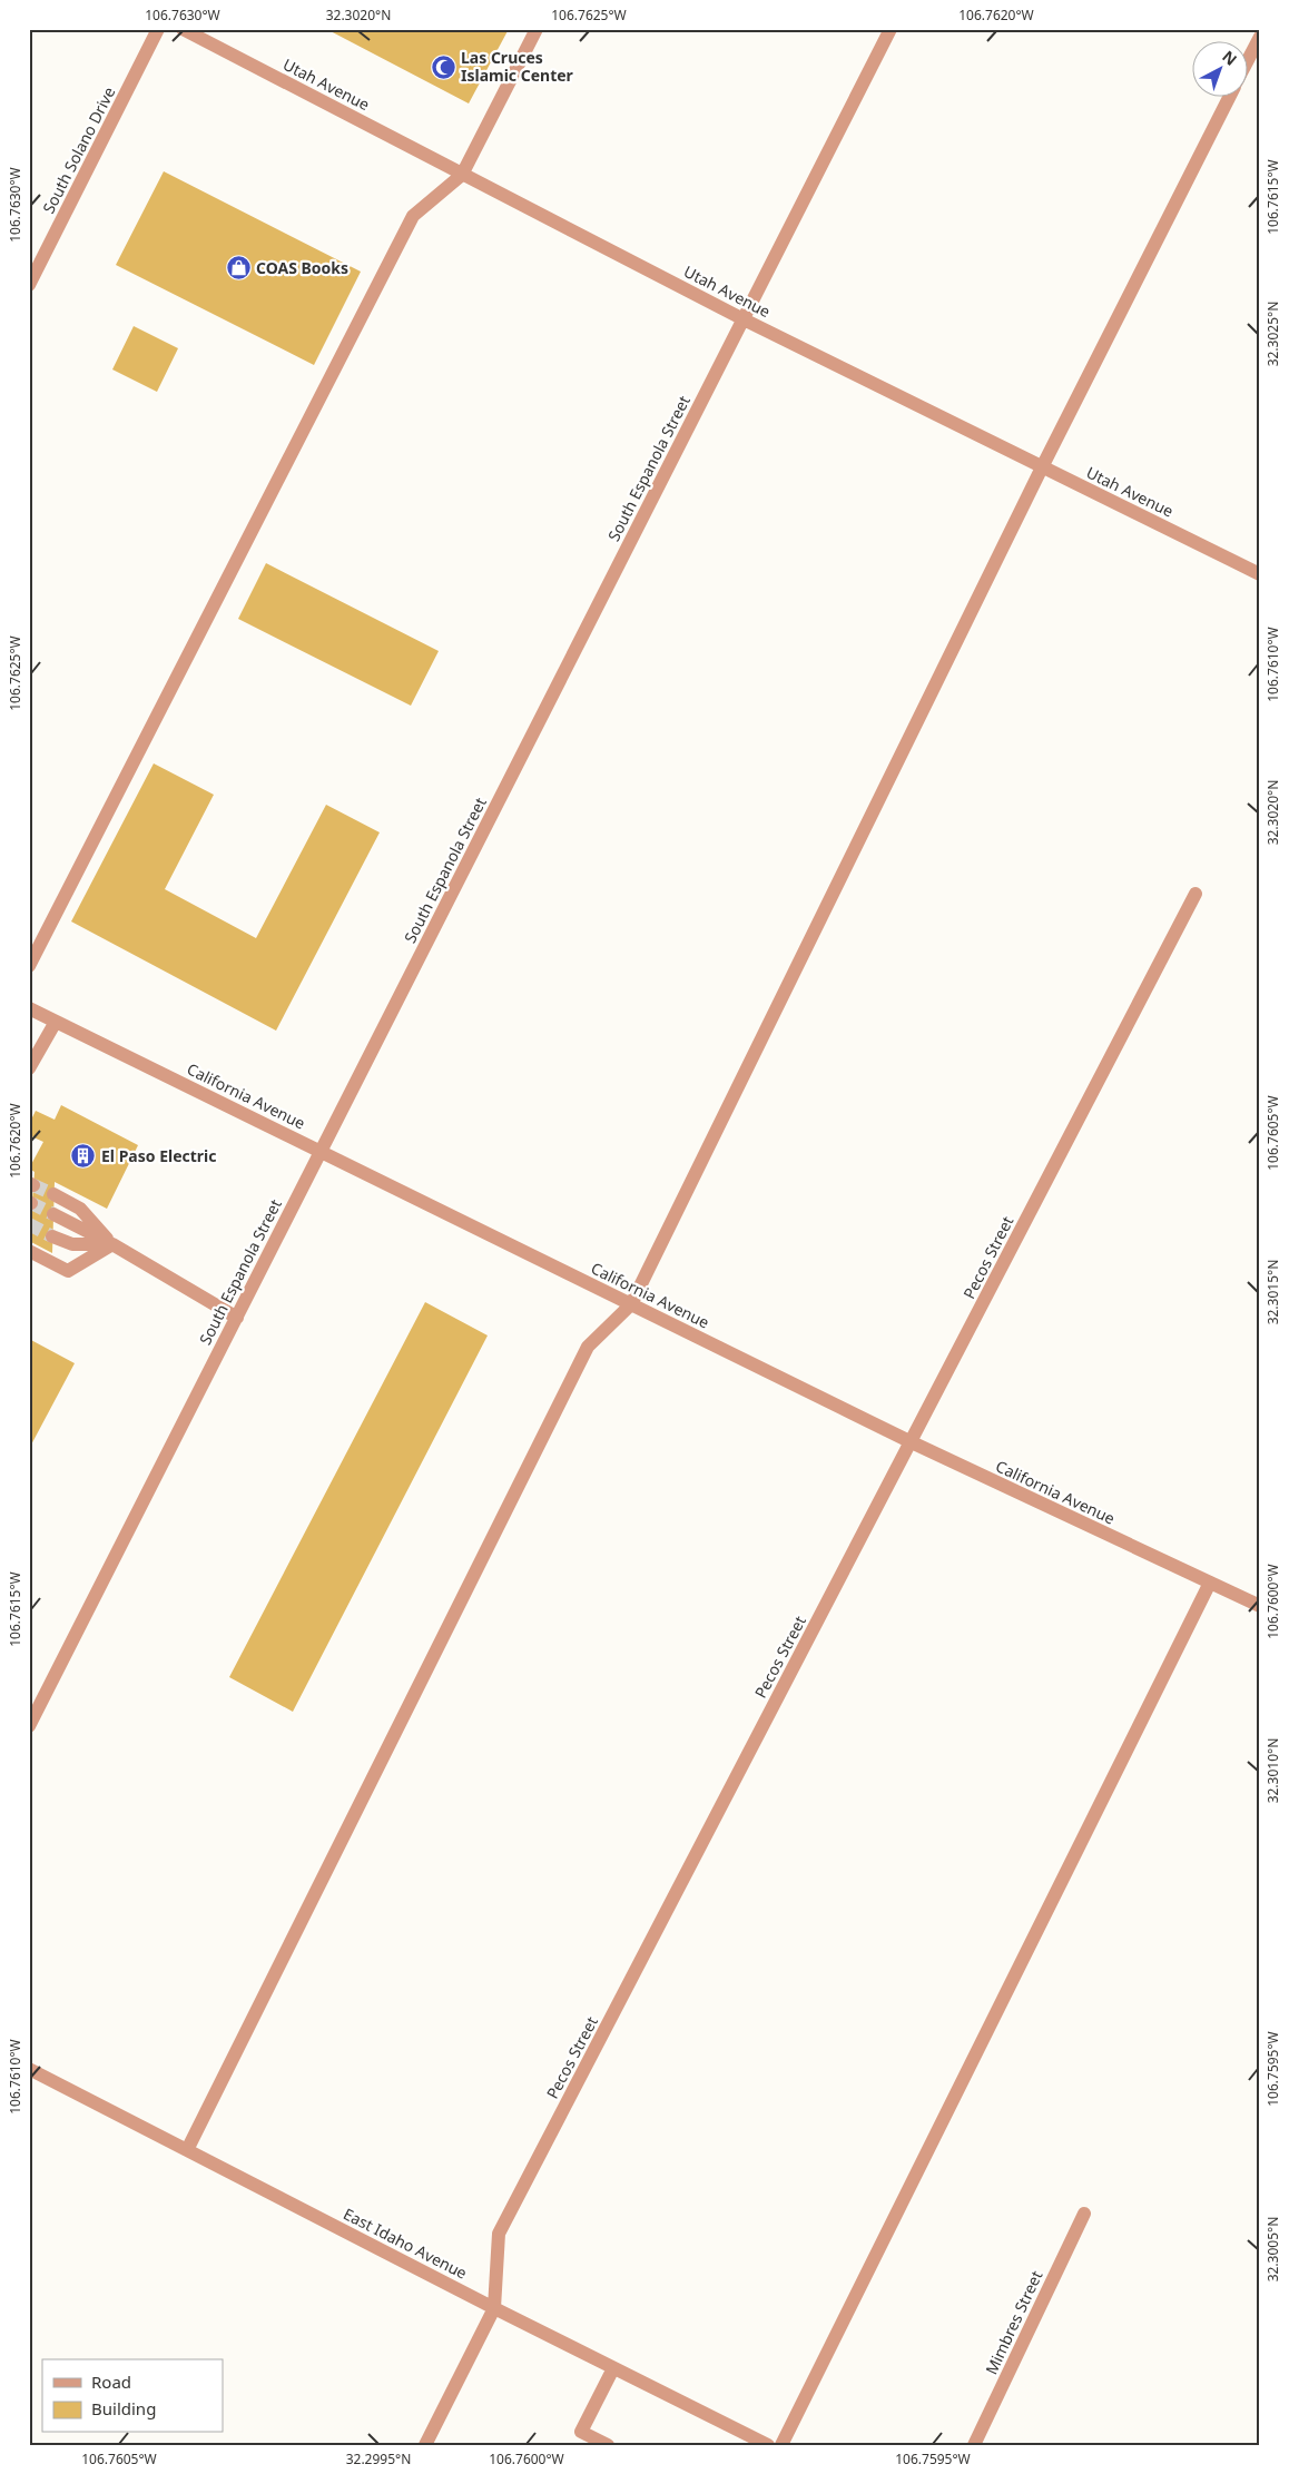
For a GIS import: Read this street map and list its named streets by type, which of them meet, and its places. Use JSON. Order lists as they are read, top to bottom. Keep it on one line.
{"streets":{"street":["Utah Avenue","South Solano Drive","South Espanola Street","California Avenue","Pecos Street","East Idaho Avenue","Mimbres Street"]},"crossings":[["Utah Avenue","South Espanola Street"],["South Espanola Street","California Avenue"],["California Avenue","Pecos Street"],["Pecos Street","East Idaho Avenue"]],"places":{"mosque":["Las Cruces Islamic Center"],"shop":["COAS Books"],"building":["El Paso Electric"]},"legend":["Road","Building"],"north":"top right","coordinates":["106.7630°W","32.3020°N","106.7625°W","106.7620°W","106.7615°W","32.3025°N","106.7610°W","106.7605°W","32.3015°N","106.7600°W","32.3010°N","106.7595°W","32.3005°N","32.2995°N"]}
